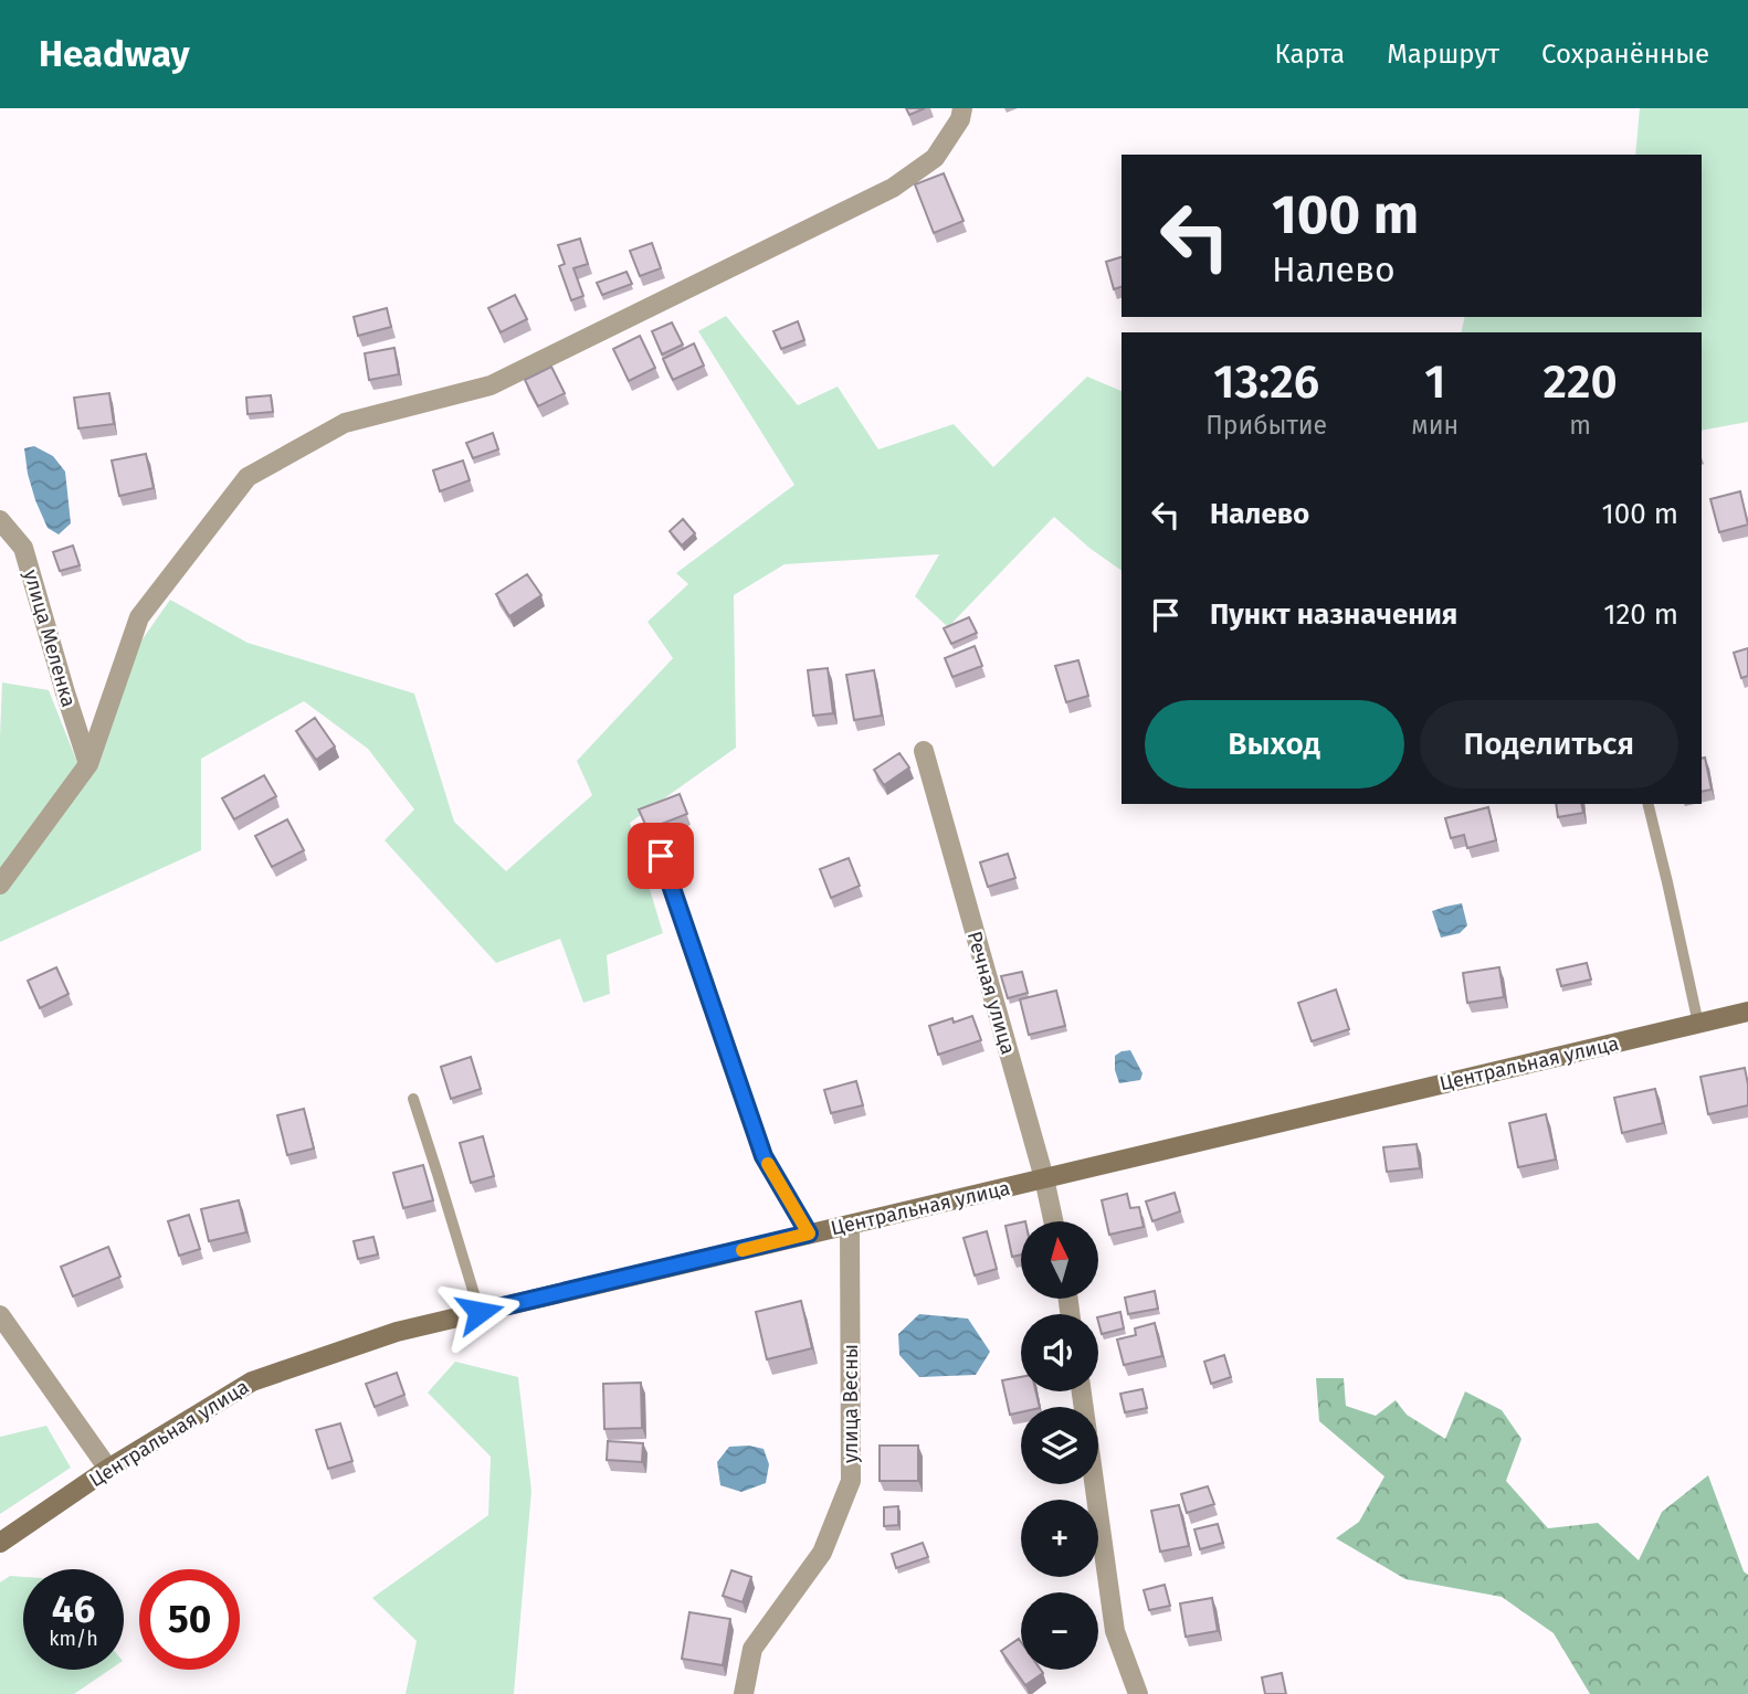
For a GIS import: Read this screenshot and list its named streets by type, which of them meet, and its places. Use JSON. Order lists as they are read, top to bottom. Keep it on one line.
{"streets":{"main road":["Центральная улица"],"street":["улица Меленка","Речная улица","улица Весны"]},"crossings":[["Речная улица","Центральная улица"],["Центральная улица","улица Весны"]],"north":"top","page":{"header":"Headway","nav":["Карта","Маршрут","Сохранённые"],"turn":["100 m","Налево"],"eta":["13:26","Прибытие","1","мин","220","m"],"list":[{"name":"Налево","value":"100 m"},{"name":"Пункт назначения","value":"120 m"}],"buttons":["Выход","Поделиться"],"map_buttons":["+","−"],"speed":"46 km/h","limit":"50"}}
